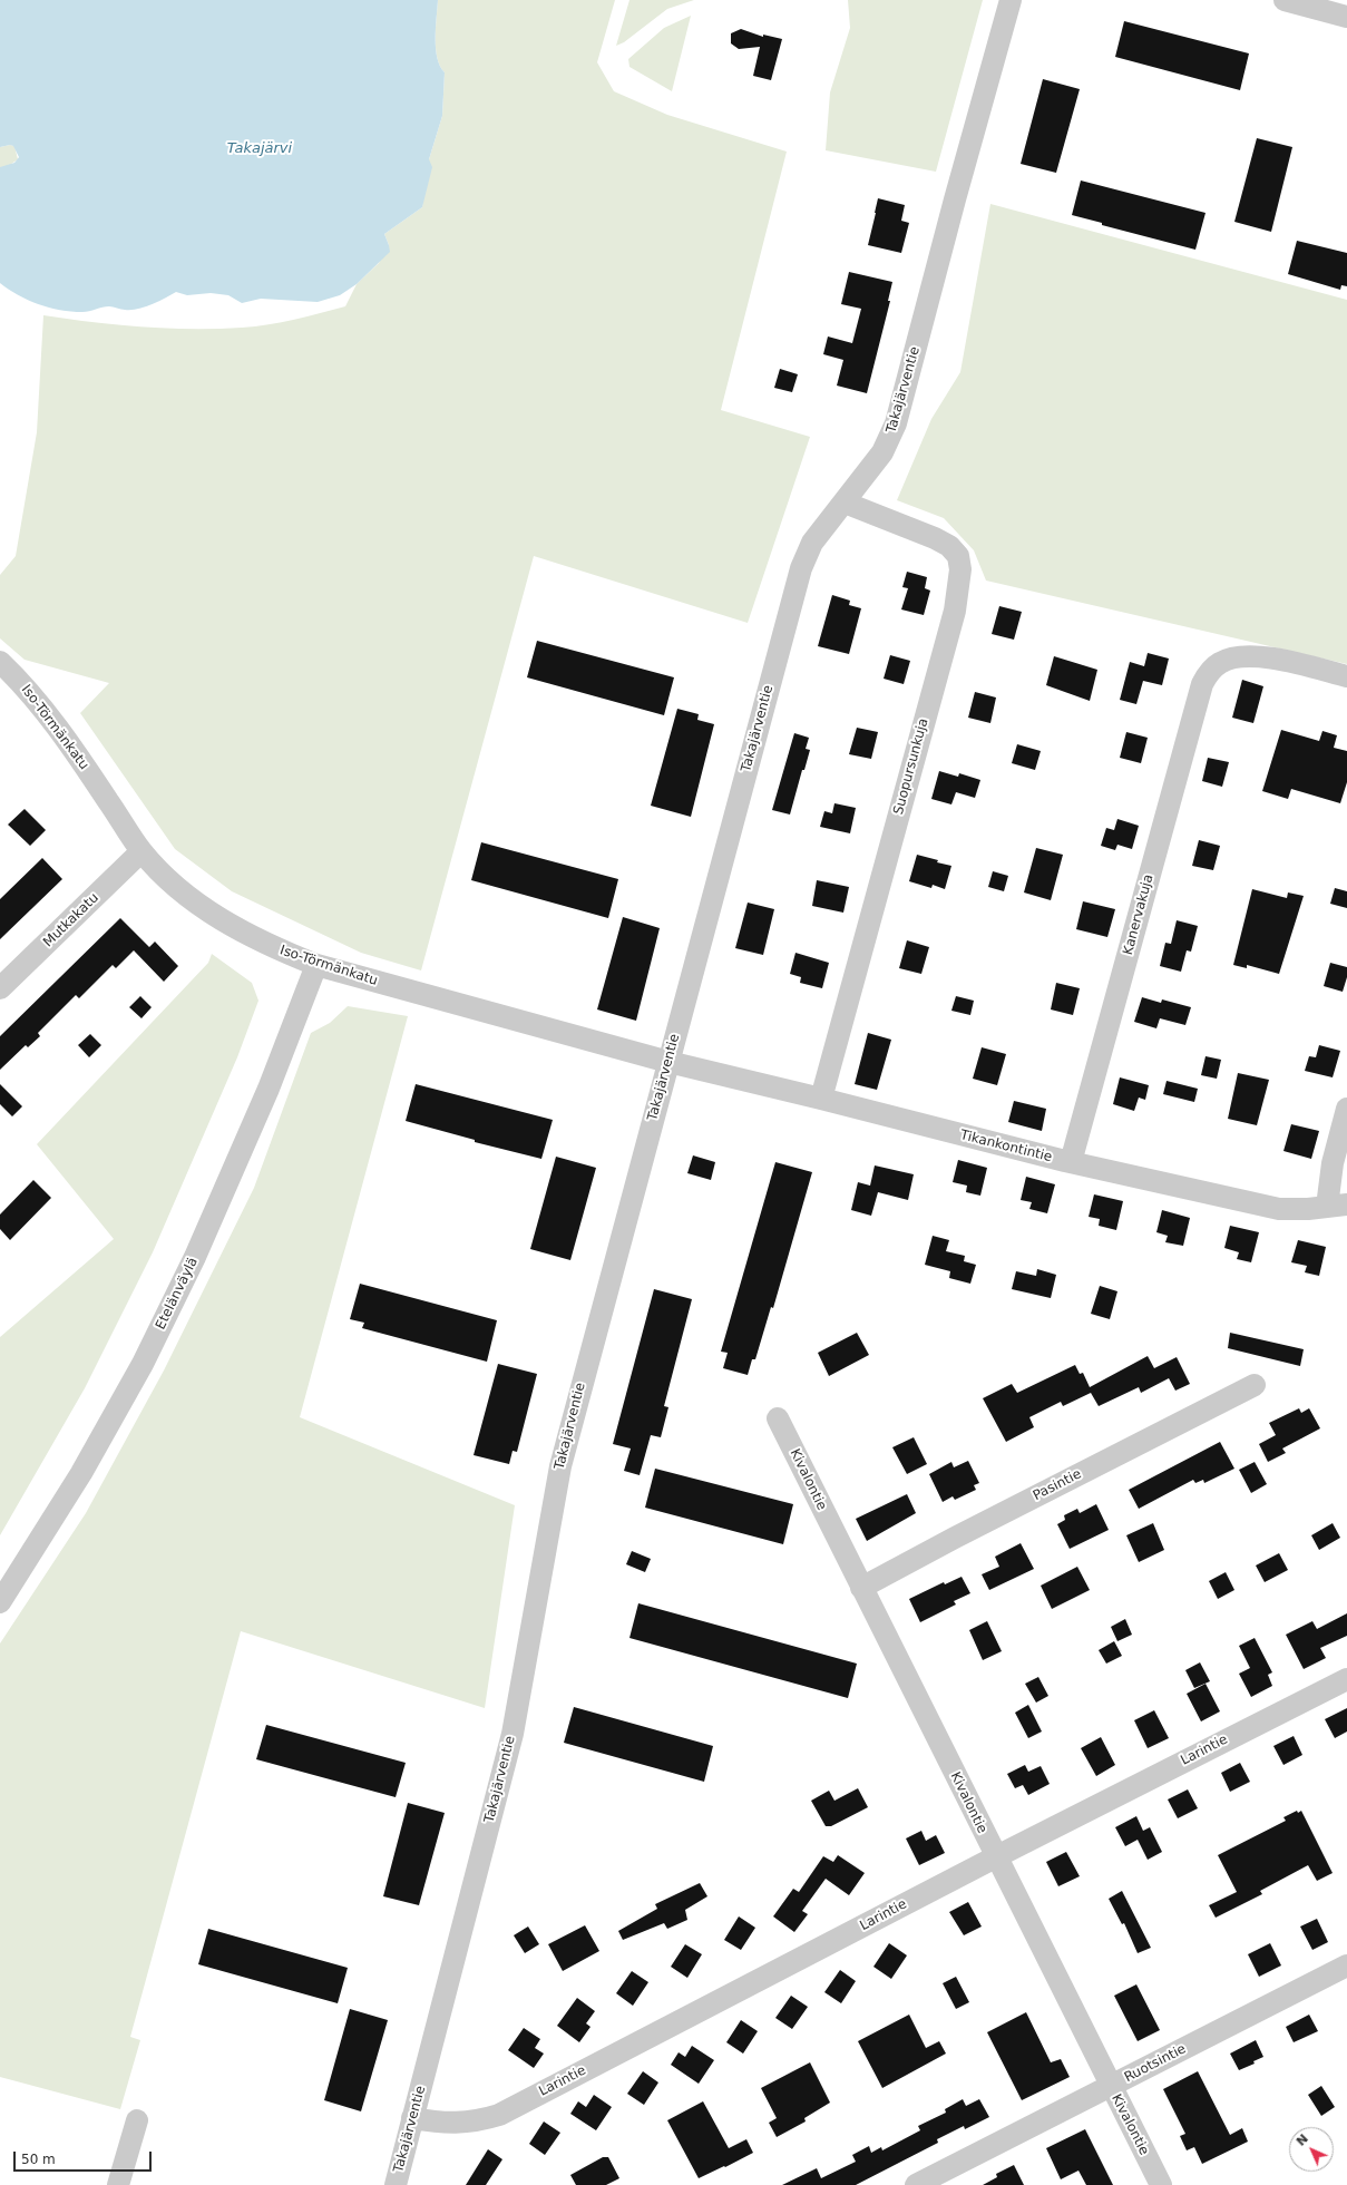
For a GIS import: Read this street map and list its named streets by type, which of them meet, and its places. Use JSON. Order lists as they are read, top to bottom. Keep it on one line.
{"streets":{"street":["Takajärventie","Iso-Törmänkatu","Suopursunkuja","Kanervakuja","Mutkakatu","Tikankontintie","Etelänväylä","Kivalontie","Pasintie","Larintie","Ruotsintie"]},"crossings":[["Takajärventie","Iso-Törmänkatu"],["Takajärventie","Suopursunkuja"],["Takajärventie","Tikankontintie"],["Takajärventie","Larintie"],["Iso-Törmänkatu","Mutkakatu"],["Iso-Törmänkatu","Tikankontintie"],["Iso-Törmänkatu","Etelänväylä"],["Suopursunkuja","Tikankontintie"],["Kanervakuja","Tikankontintie"],["Kivalontie","Pasintie"],["Kivalontie","Larintie"],["Kivalontie","Ruotsintie"]],"water":["Takajärvi"],"scale_bar":"50 m","north":"top left"}
